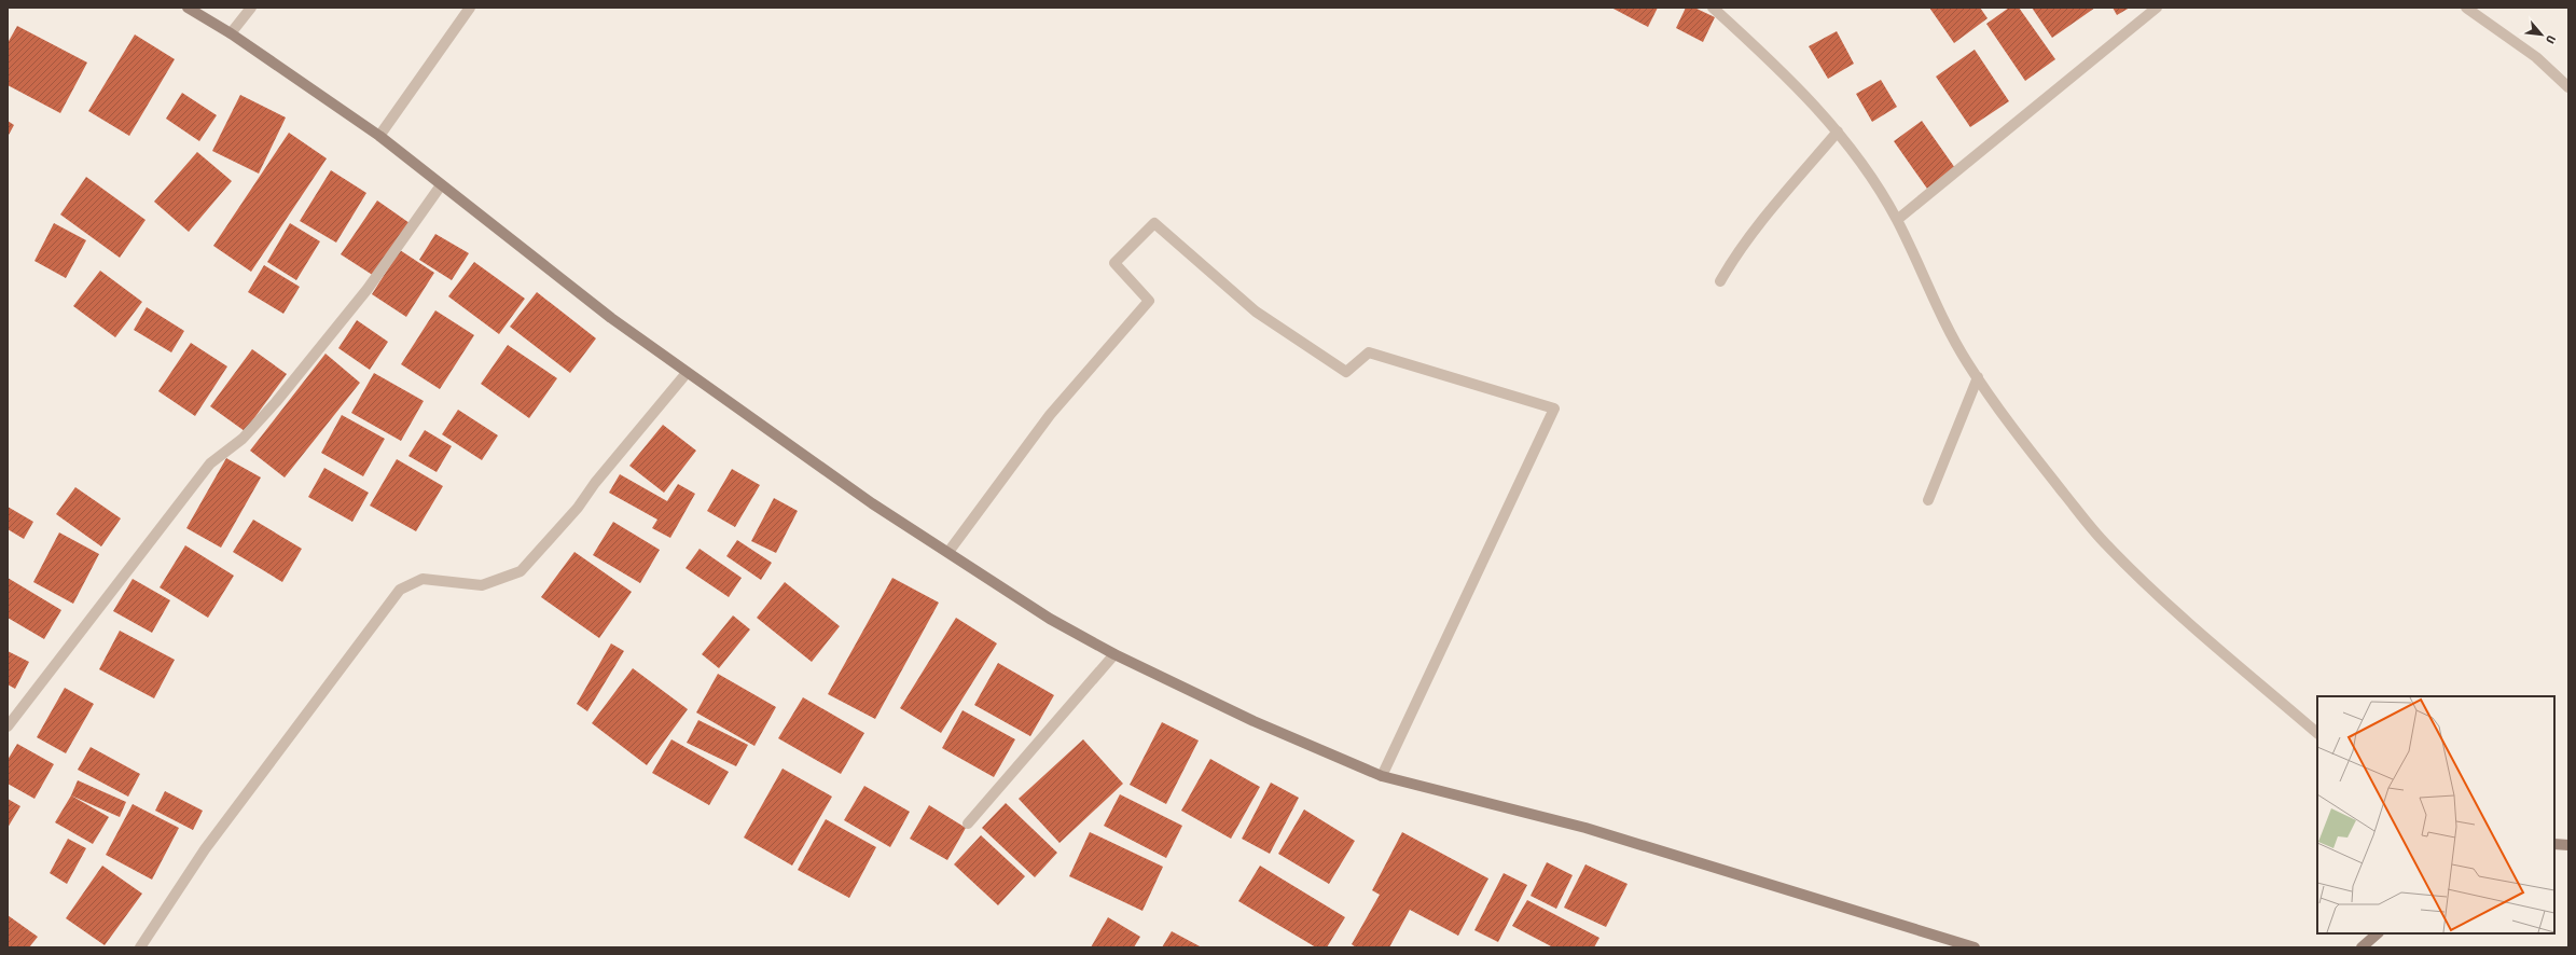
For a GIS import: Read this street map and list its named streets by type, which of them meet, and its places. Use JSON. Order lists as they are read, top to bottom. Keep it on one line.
{"north":"bottom right"}
